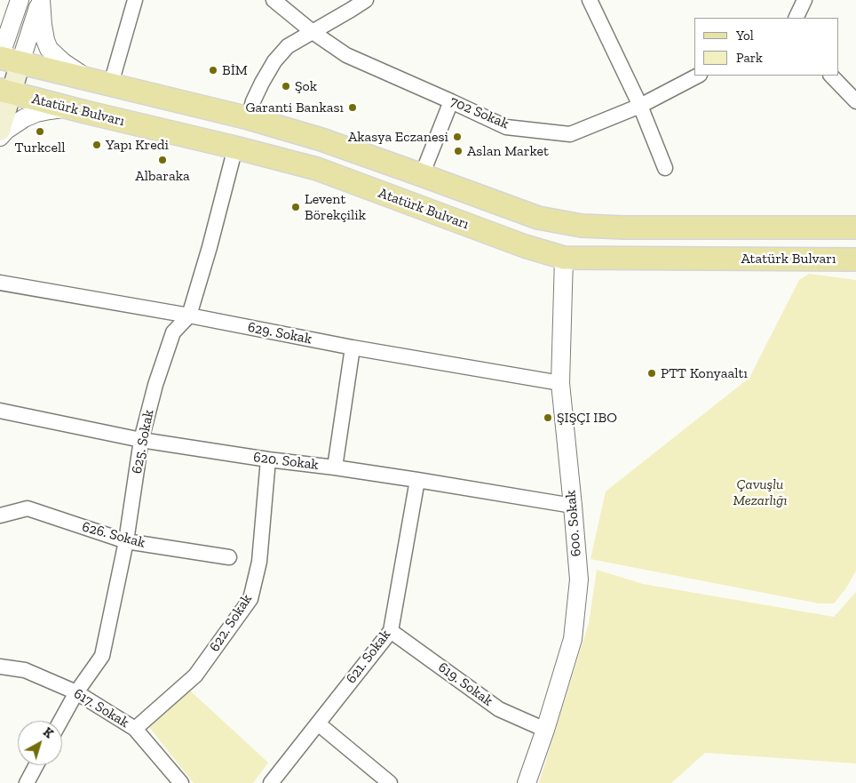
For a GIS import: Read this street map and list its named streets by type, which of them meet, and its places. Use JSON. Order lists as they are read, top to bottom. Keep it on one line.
{"streets":{"main road":["Atatürk Bulvarı"],"street":["702 Sokak","629. Sokak","625. Sokak","620. Sokak","600. Sokak","626. Sokak","622. Sokak","621. Sokak","619. Sokak","617. Sokak"]},"crossings":[["Atatürk Bulvarı","625. Sokak"],["Atatürk Bulvarı","600. Sokak"],["629. Sokak","625. Sokak"],["629. Sokak","600. Sokak"],["625. Sokak","620. Sokak"],["625. Sokak","626. Sokak"],["625. Sokak","617. Sokak"],["620. Sokak","600. Sokak"],["620. Sokak","622. Sokak"],["620. Sokak","621. Sokak"],["600. Sokak","619. Sokak"],["622. Sokak","617. Sokak"],["621. Sokak","619. Sokak"]],"parks":["Çavuşlu Mezarlığı"],"places":["BİM","Şok","Garanti Bankası","Turkcell","Akasya Eczanesi","Yapı Kredi","Aslan Market","Albaraka","Levent Börekçilik","PTT Konyaaltı","ŞIŞÇI IBO"],"legend":["Yol","Park"],"north":"top right"}
